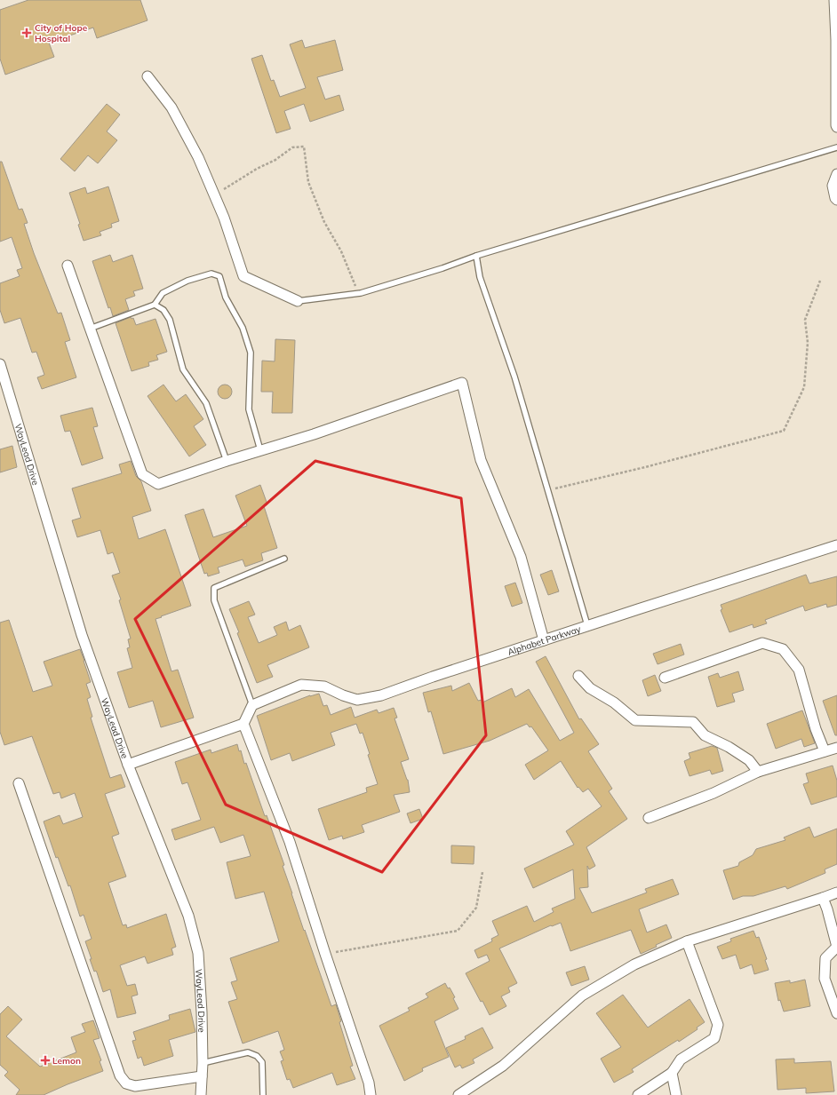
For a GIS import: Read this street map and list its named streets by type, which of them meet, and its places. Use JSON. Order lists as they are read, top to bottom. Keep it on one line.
{"streets":{"street":["WayLead Drive","Alphabet Parkway"]},"places":{"health":["City of Hope Hospital","Lemon"]}}
